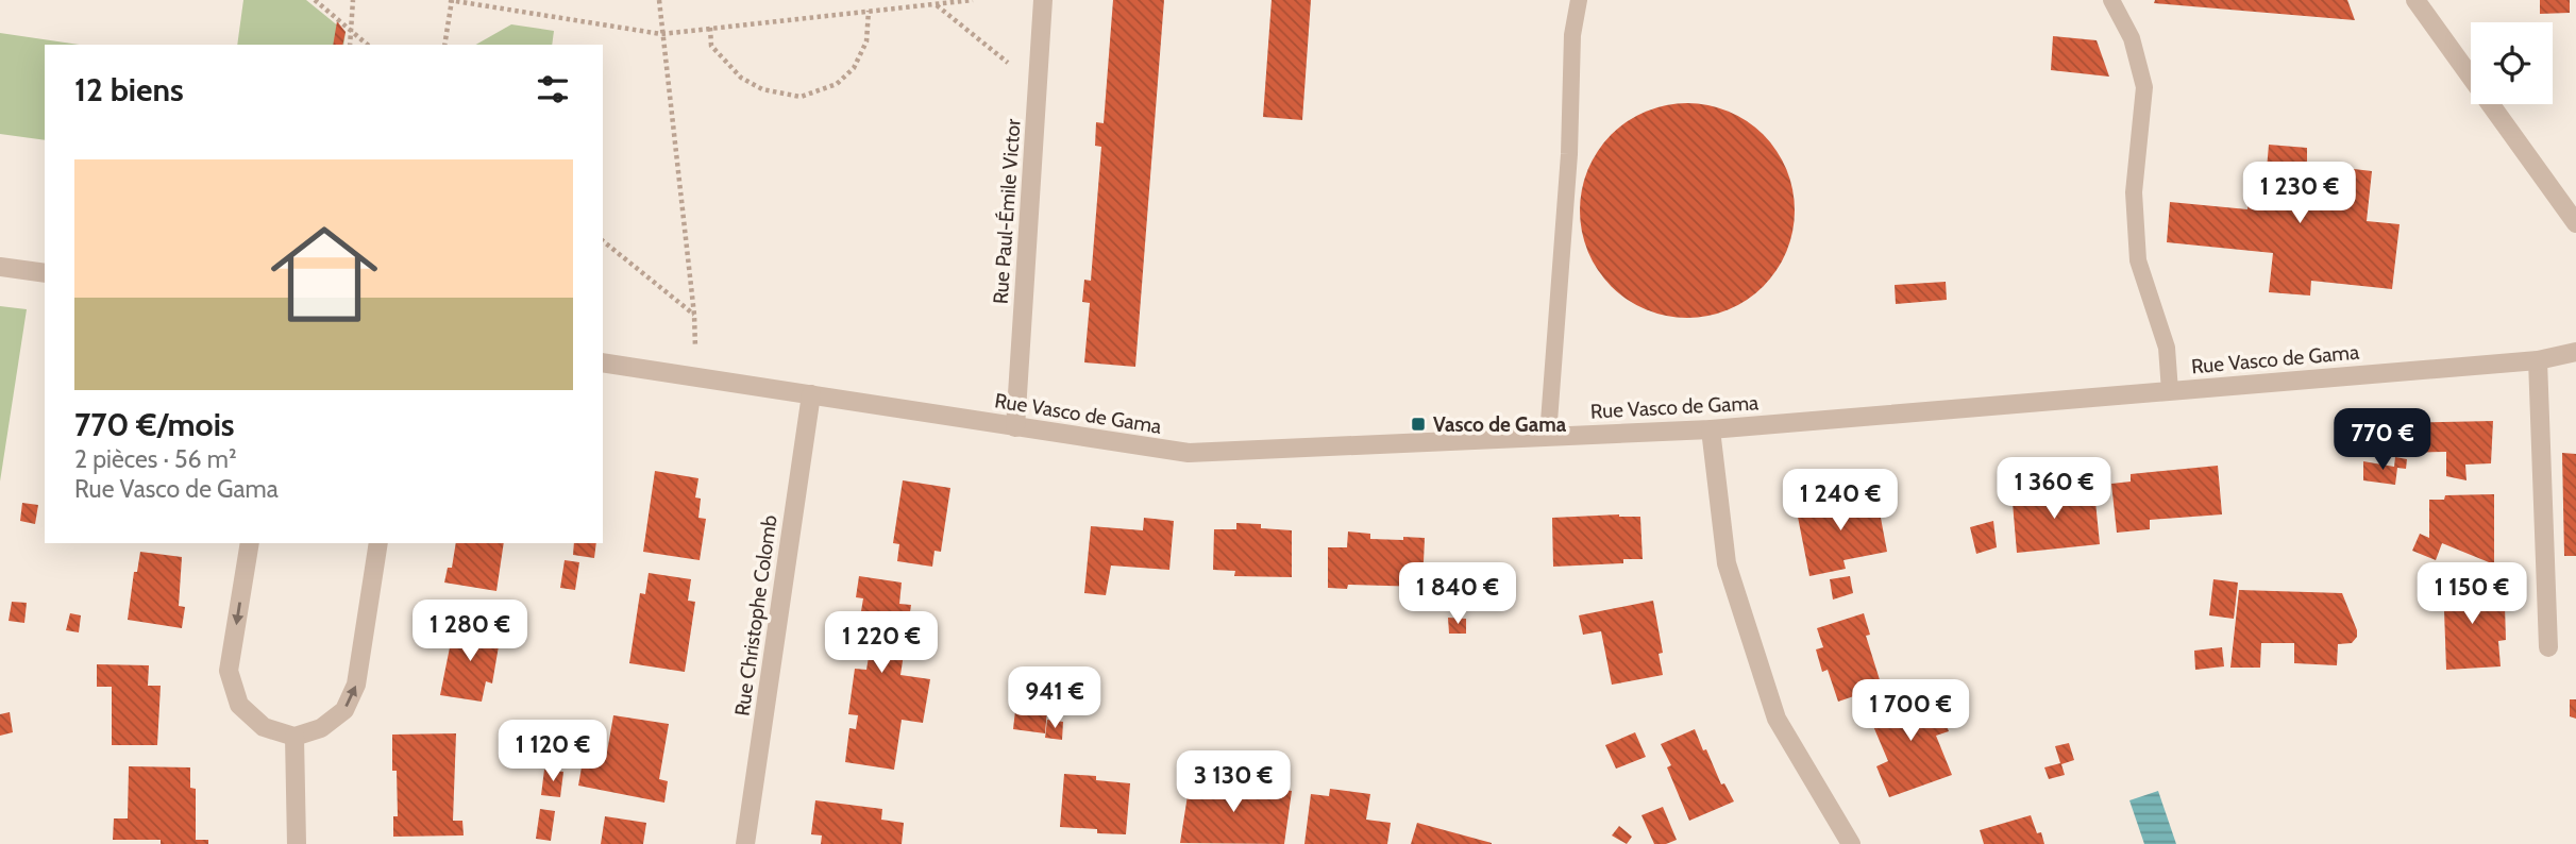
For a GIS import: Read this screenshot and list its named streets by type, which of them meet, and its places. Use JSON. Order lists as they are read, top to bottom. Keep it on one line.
{"streets":{"street":["Rue Paul-Émile Victor","Rue Vasco de Gama","Rue Christophe Colomb"]},"crossings":[["Rue Paul-Émile Victor","Rue Vasco de Gama"],["Rue Vasco de Gama","Rue Christophe Colomb"]],"places":{"transit":["Vasco de Gama"]},"page":{"heading":"12 biens","list":[{"name":"770 €/mois","note":"2 pièces · 56 m² · Rue Vasco de Gama"}],"price":["1 230 €","770 €","1 360 €","1 240 €","1 840 €","1 150 €","1 280 €","1 220 €","941 €","1 700 €","1 120 €","3 130 €"]}}
